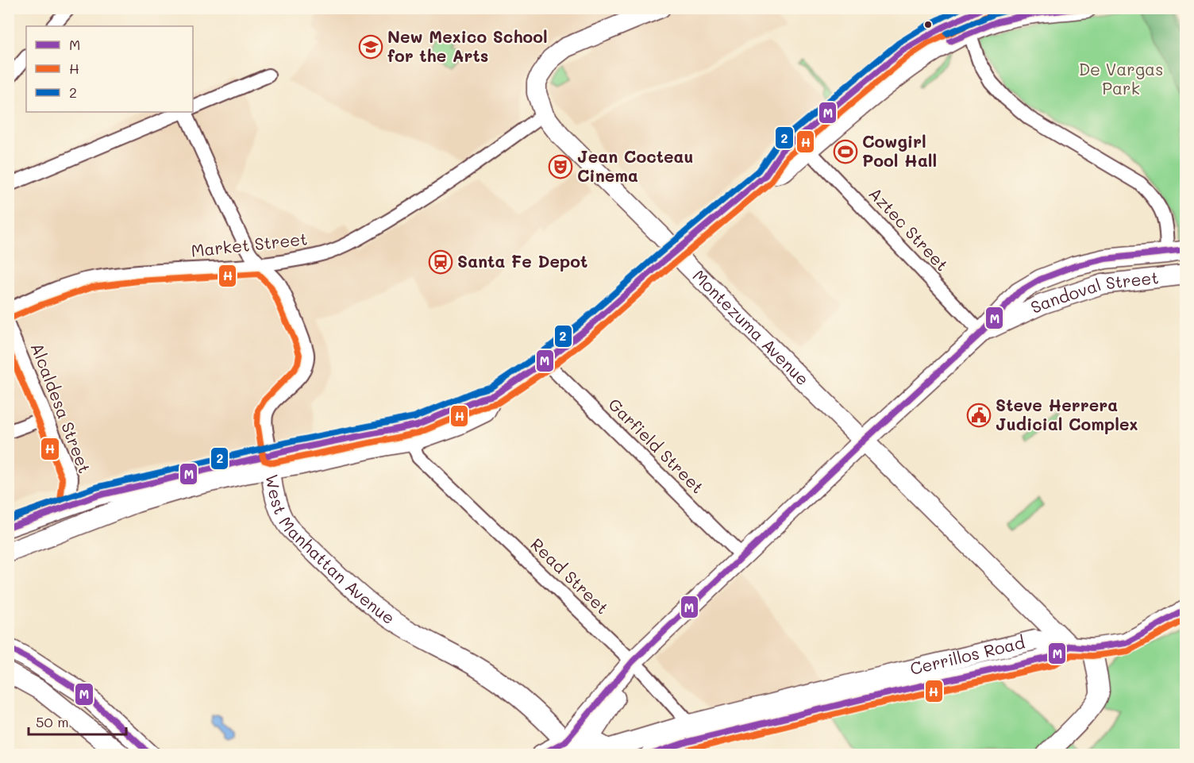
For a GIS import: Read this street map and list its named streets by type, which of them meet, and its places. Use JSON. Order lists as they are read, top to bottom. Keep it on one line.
{"streets":{"street":["Aztec Street","Market Street","Sandoval Street","Montezuma Avenue","Alcaldesa Street","Garfield Street","West Manhattan Avenue","Read Street","Cerrillos Road"]},"crossings":[["Aztec Street","Sandoval Street"],["Market Street","Montezuma Avenue"],["Market Street","West Manhattan Avenue"],["Sandoval Street","Montezuma Avenue"],["Sandoval Street","Garfield Street"],["Sandoval Street","West Manhattan Avenue"],["Sandoval Street","Read Street"],["Sandoval Street","Cerrillos Road"],["Montezuma Avenue","Cerrillos Road"],["Read Street","Cerrillos Road"]],"parks":["De Vargas Park"],"places":{"school or university":["New Mexico School for the Arts"],"sports":["Cowgirl Pool Hall"],"theatre":["Jean Cocteau Cinema"],"station":["Santa Fe Depot"],"public building":["Steve Herrera Judicial Complex"]},"lines":["transit line M","transit line 2","transit line H"],"legend":["M","H","2"],"scale_bar":"50 m"}
